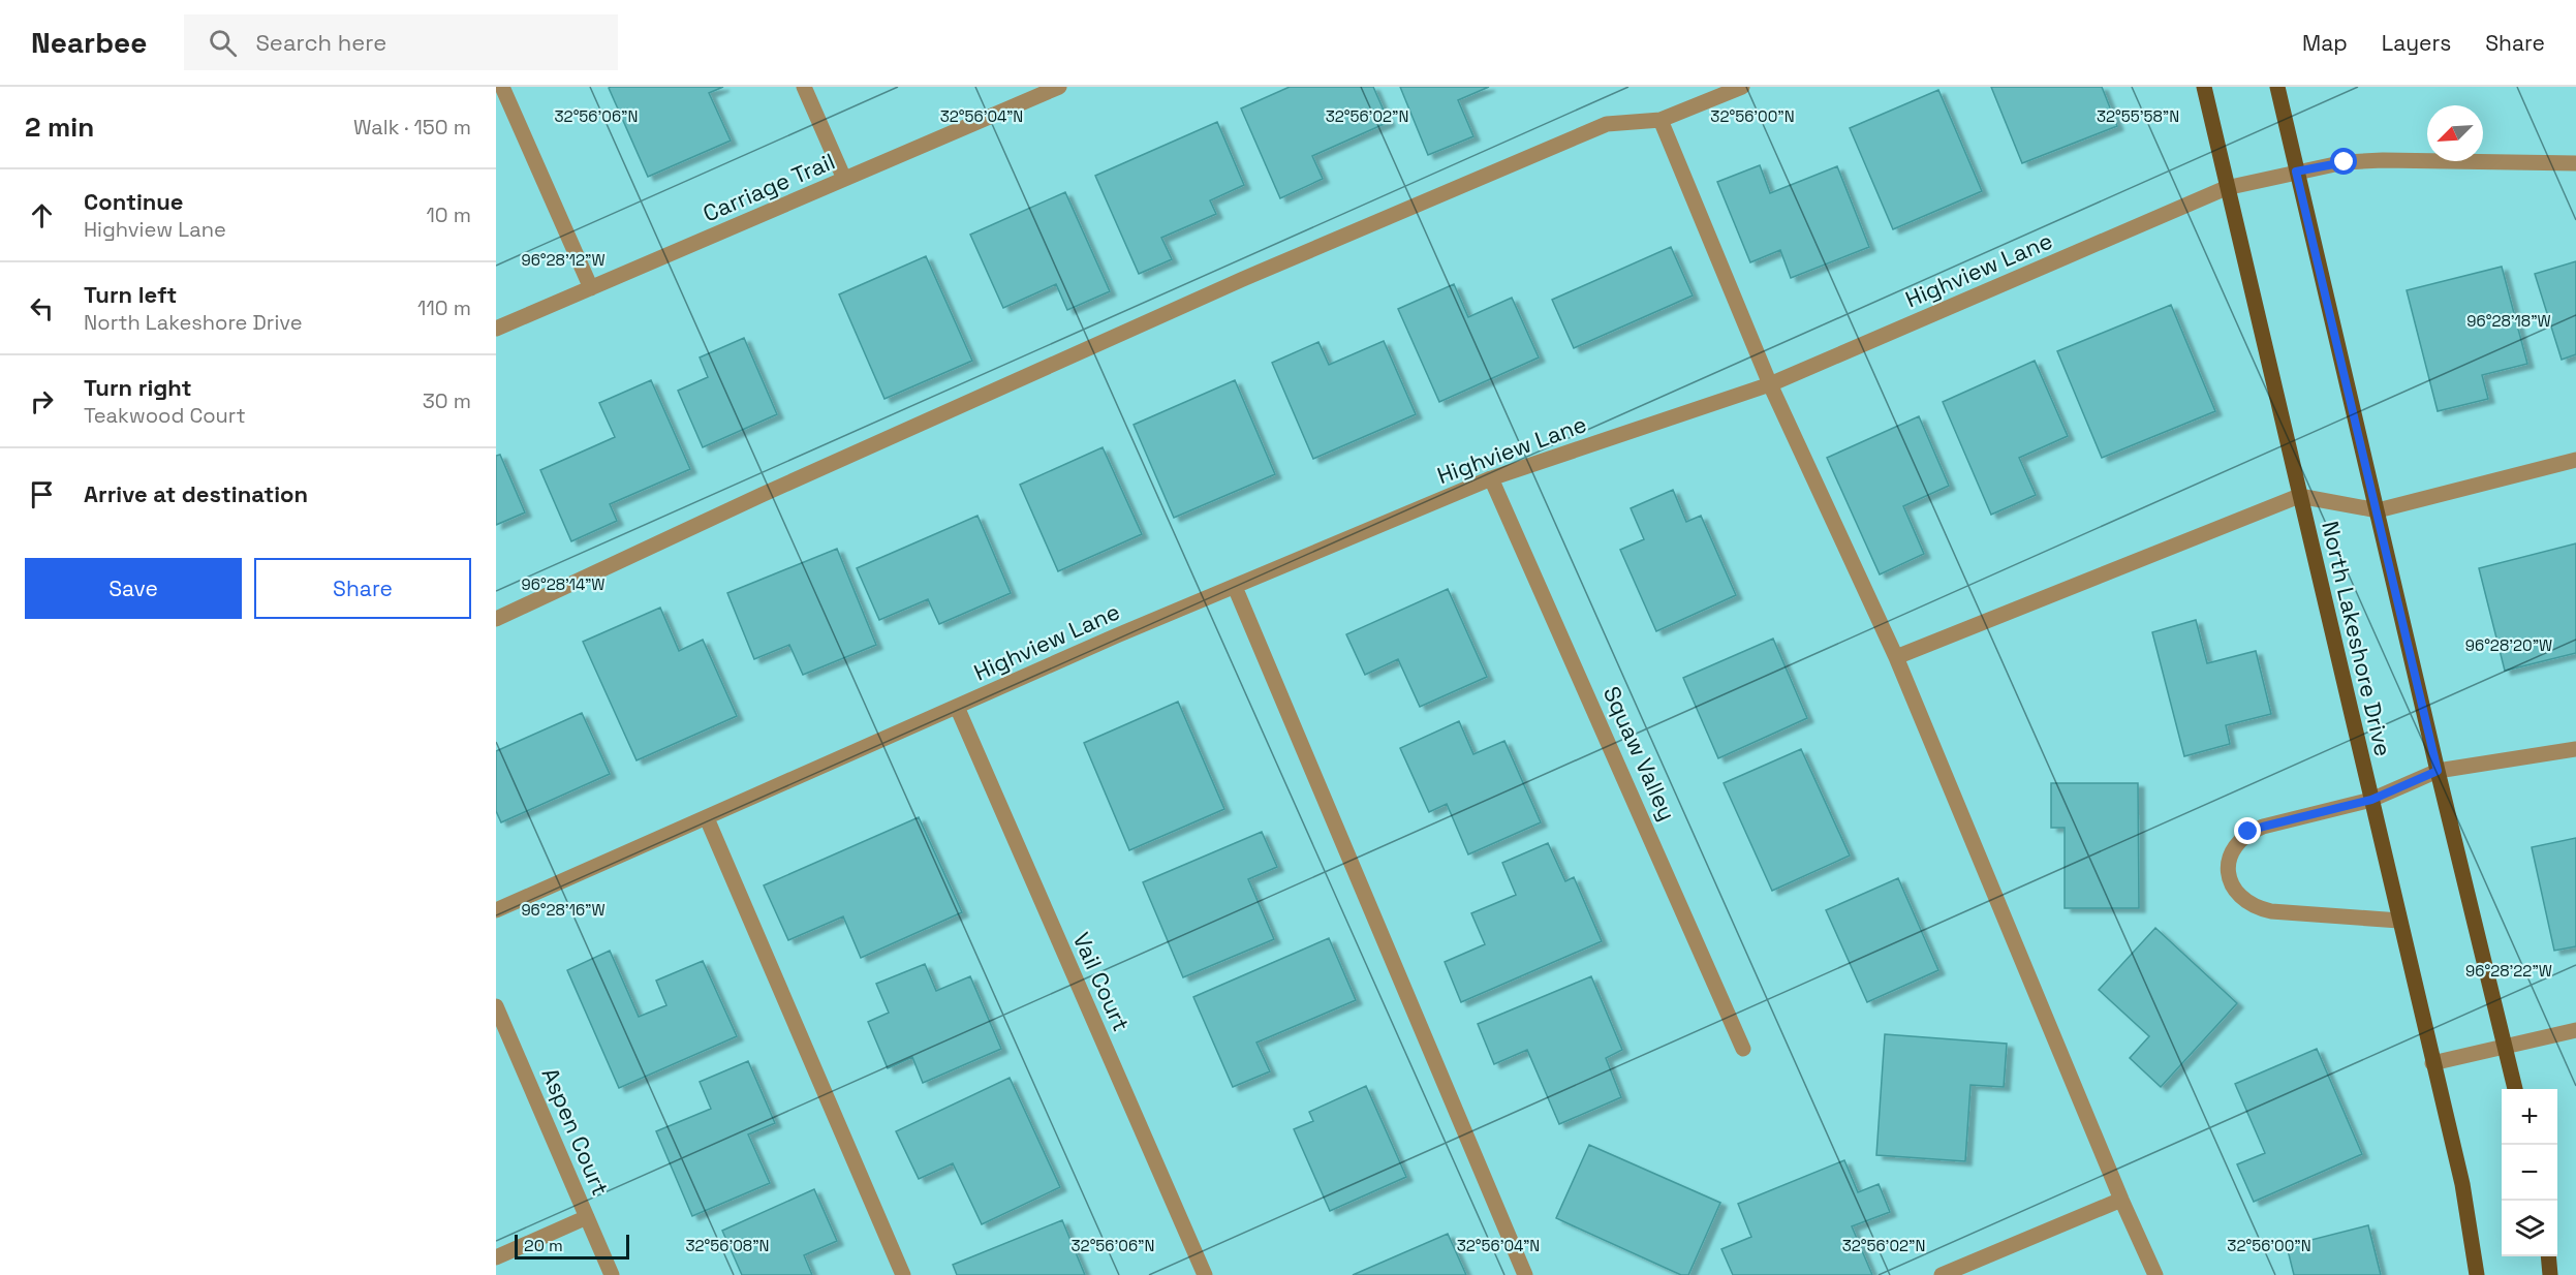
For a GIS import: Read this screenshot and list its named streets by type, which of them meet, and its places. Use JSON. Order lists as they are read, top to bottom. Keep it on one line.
{"streets":{"main road":["North Lakeshore Drive"],"street":["Carriage Trail","Highview Lane","Squaw Valley","Vail Court","Aspen Court"]},"crossings":[["Highview Lane","North Lakeshore Drive"],["Highview Lane","Squaw Valley"],["Highview Lane","Vail Court"]],"scale_bar":"20 m","north":"bottom left","page":{"header":"Nearbee","search":"Search here","nav":["Map","Layers","Share"],"heading":["2 min","Walk · 150 m"],"list":[["Continue","Highview Lane","10 m"],["Turn left","North Lakeshore Drive","110 m"],["Turn right","Teakwood Court","30 m"],"Arrive at destination"],"buttons":["Save","Share"],"map_buttons":["+","−"],"scale":"20 m"},"coordinates":["32°56'06\"N","32°56'04\"N","32°56'02\"N","32°56'00\"N","32°55'58\"N","96°28'12\"W","96°28'18\"W","96°28'14\"W","96°28'20\"W","96°28'16\"W","96°28'22\"W","32°56'08\"N"]}
